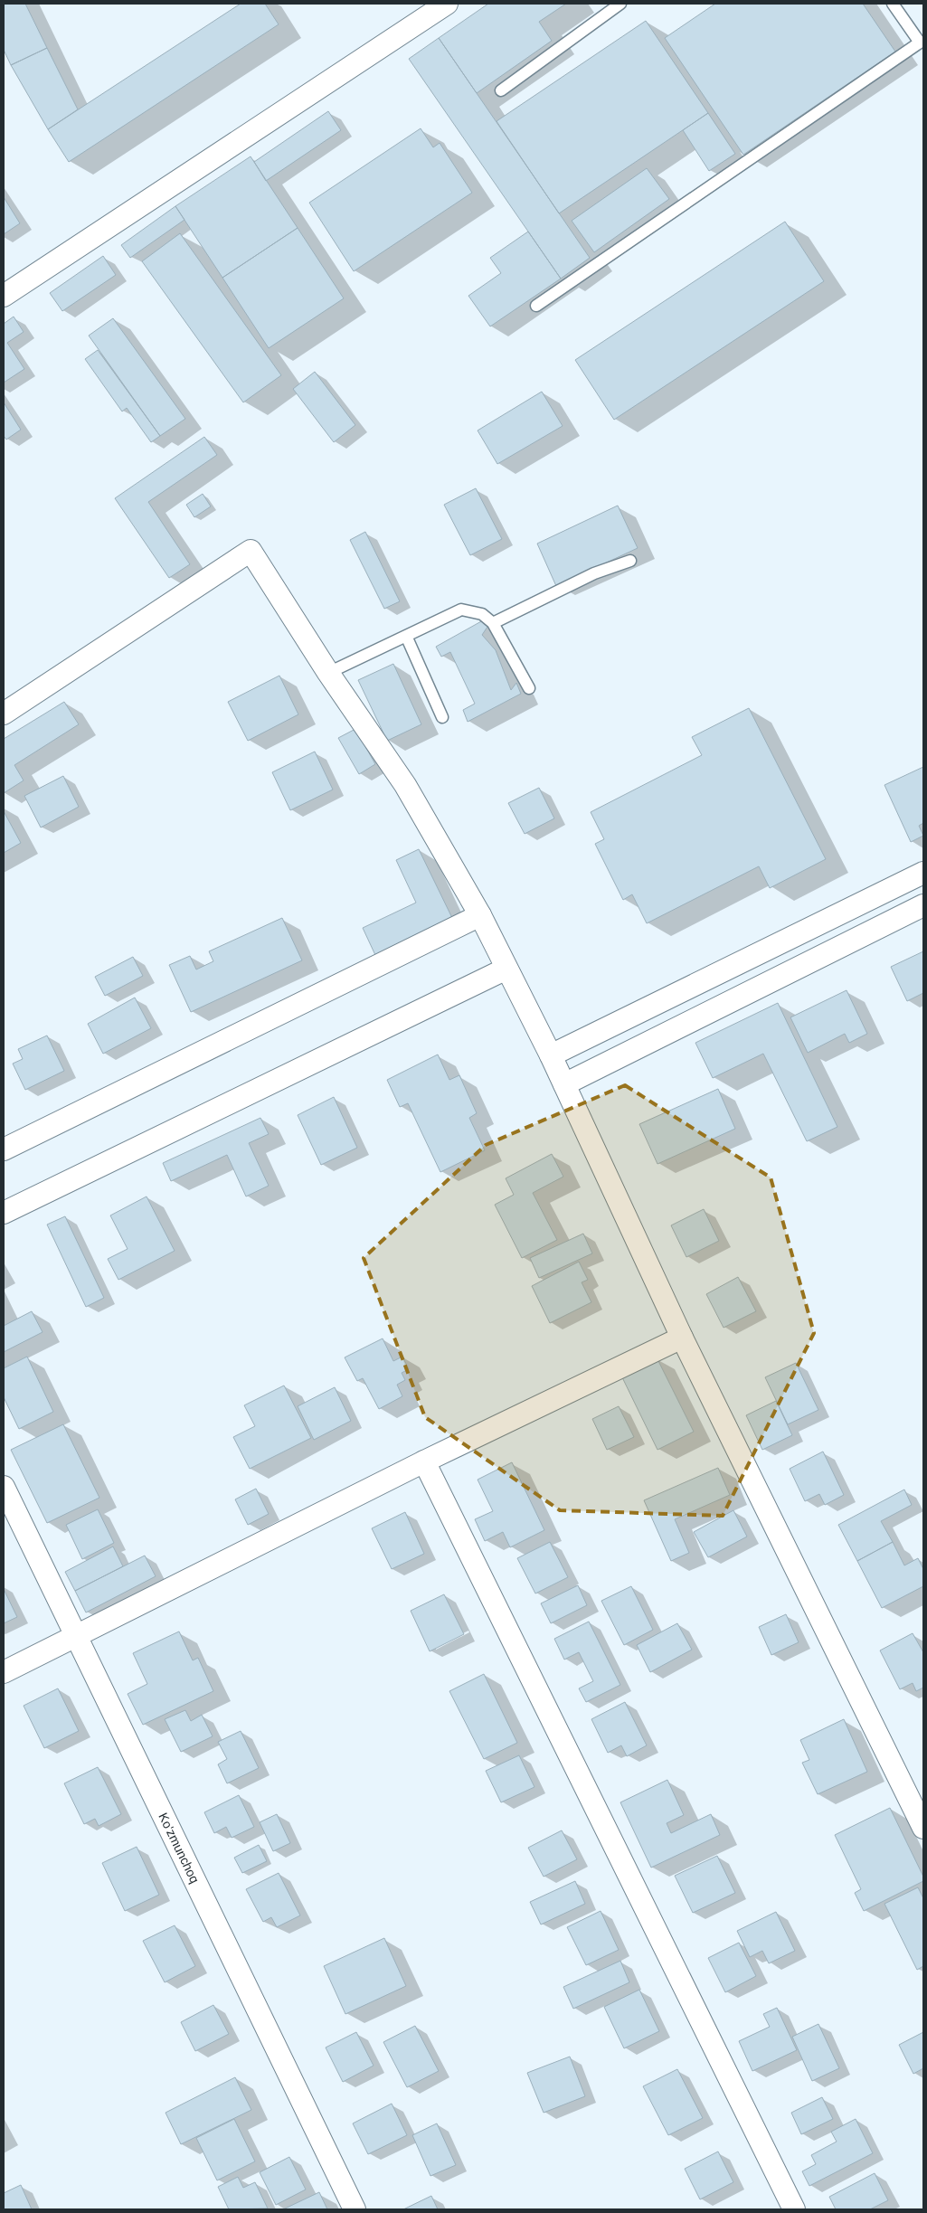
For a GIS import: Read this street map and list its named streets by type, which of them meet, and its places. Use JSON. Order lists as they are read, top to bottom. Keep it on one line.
{"streets":{"street":["Ko'zmunchoq"]}}
